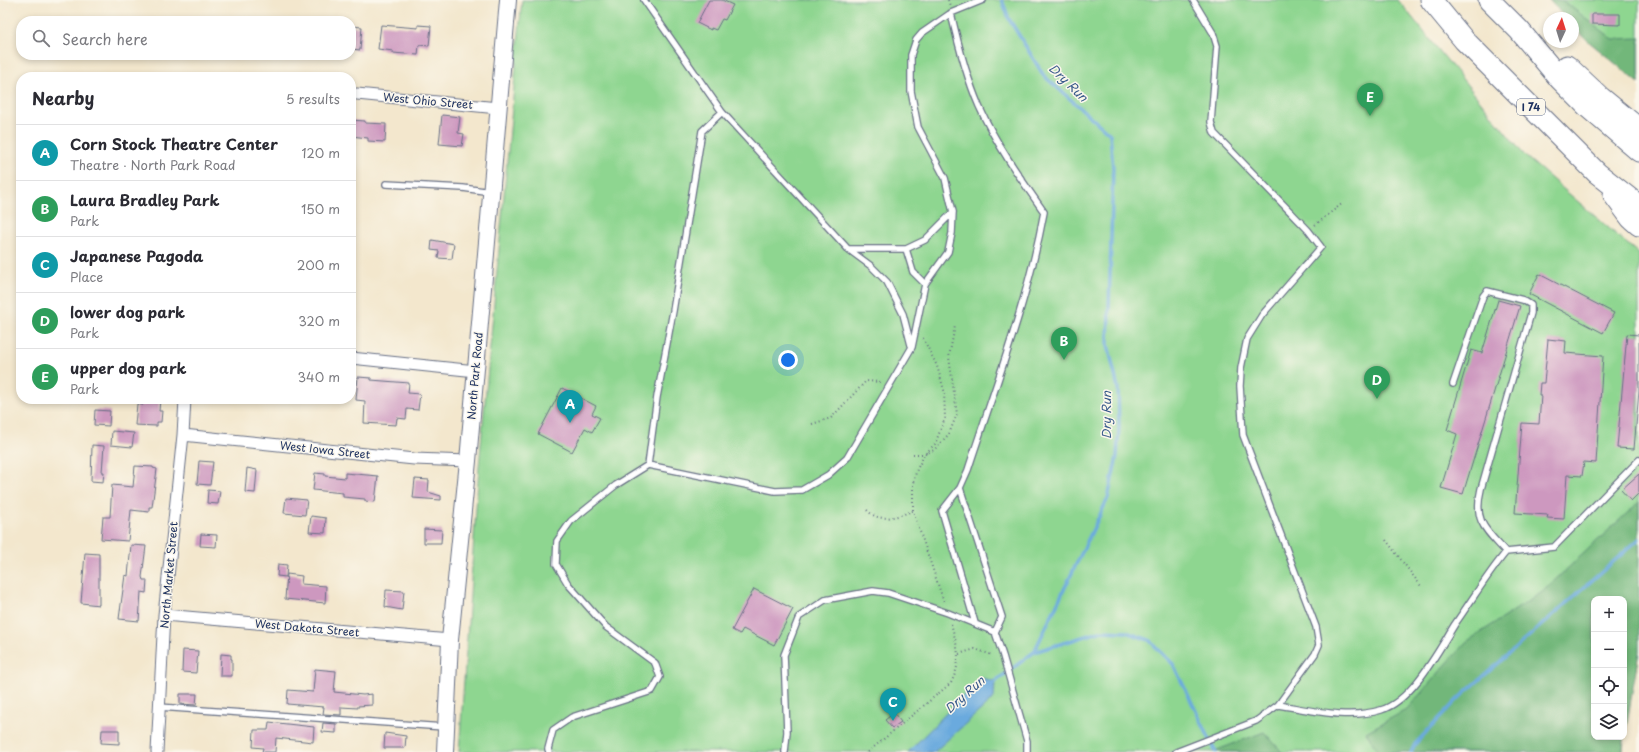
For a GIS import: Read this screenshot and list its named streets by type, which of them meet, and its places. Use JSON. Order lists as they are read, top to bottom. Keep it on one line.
{"streets":{"highway":["I 74"],"street":["West Ohio Street","North Park Road","West Iowa Street","North Market Street","West Dakota Street"]},"crossings":[["West Ohio Street","North Park Road"],["North Park Road","West Iowa Street"],["North Park Road","West Dakota Street"],["West Iowa Street","North Market Street"],["North Market Street","West Dakota Street"]],"water":["Dry Run"],"north":"top","page":{"search":"Search here","heading":["Nearby","5 results"],"pins":["E","B","D","A","C"],"list":[{"mark":"A","name":"Corn Stock Theatre Center","note":"Theatre · North Park Road","value":"120 m"},{"mark":"B","name":"Laura Bradley Park","note":"Park","value":"150 m"},{"mark":"C","name":"Japanese Pagoda","note":"Place","value":"200 m"},{"mark":"D","name":"lower dog park","note":"Park","value":"320 m"},{"mark":"E","name":"upper dog park","note":"Park","value":"340 m"}],"map_buttons":["+","−"]}}
